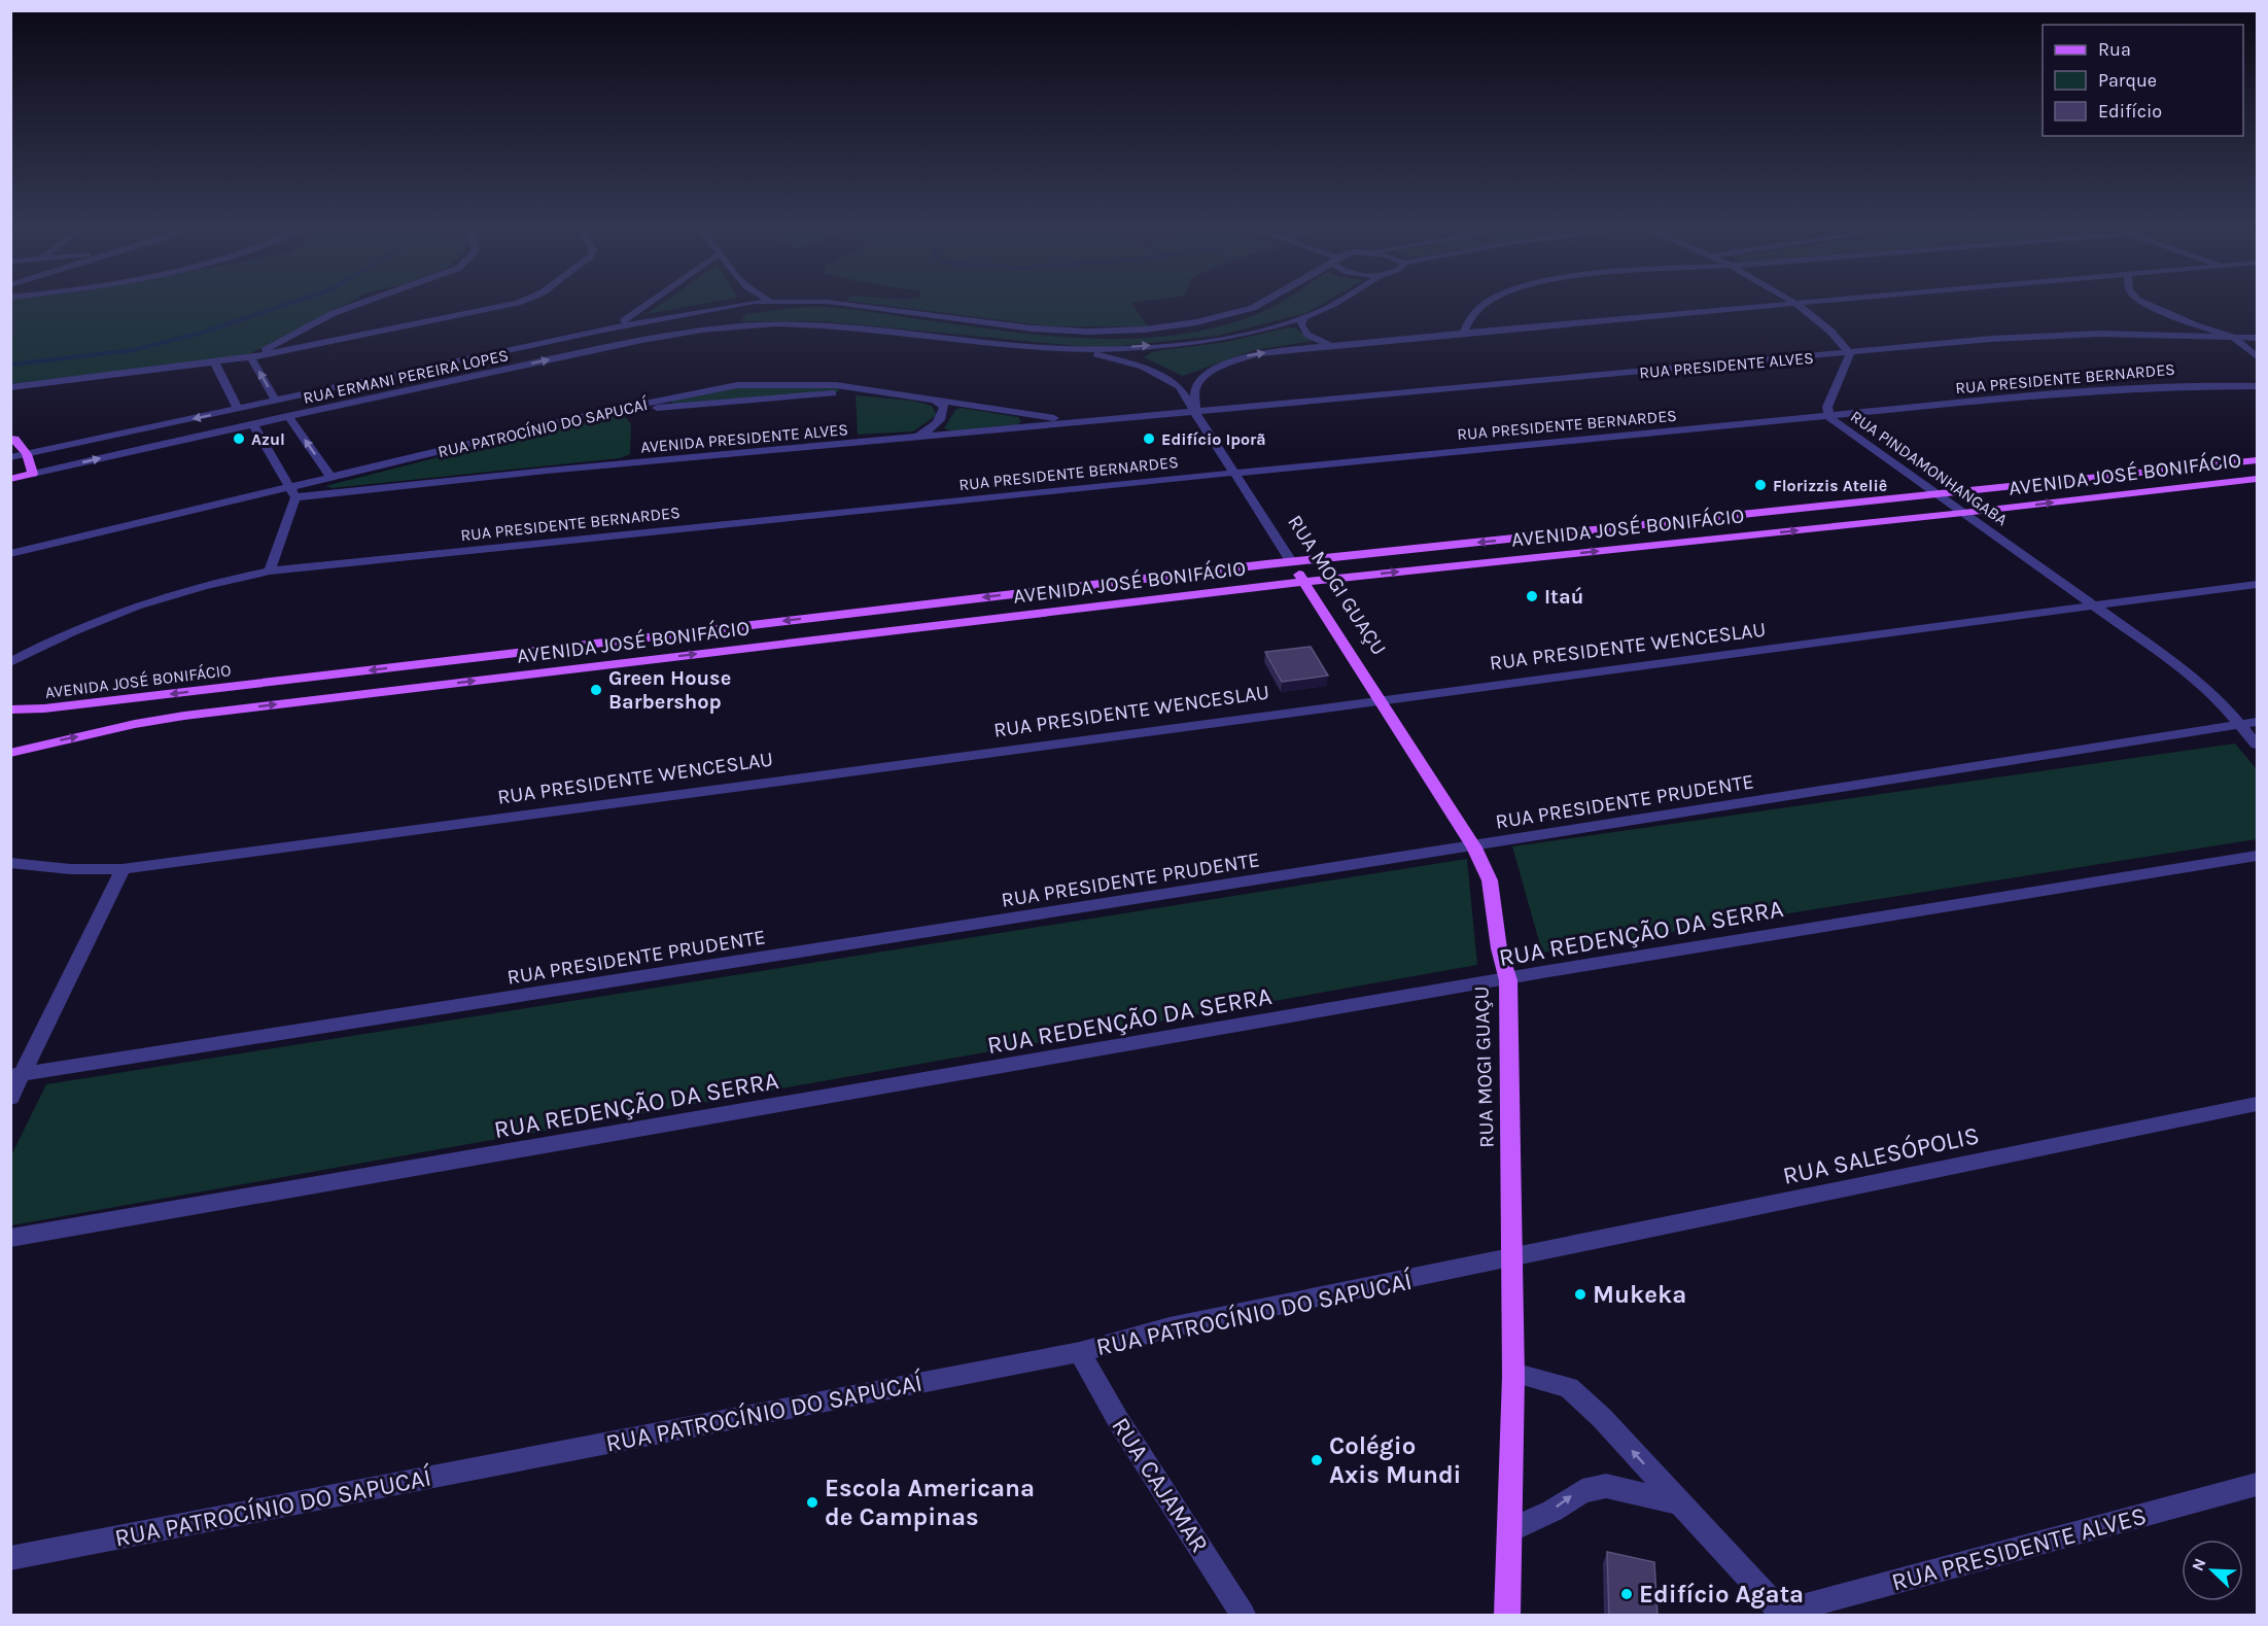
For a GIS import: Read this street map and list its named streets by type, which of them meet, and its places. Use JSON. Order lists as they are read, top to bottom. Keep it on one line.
{"streets":{"main road":["RUA ERMANI PEREIRA LOPES","AVENIDA JOSÉ BONIFÁCIO","RUA MOGI GUAÇU"],"street":["RUA PRESIDENTE ALVES","RUA PRESIDENTE BERNARDES","RUA PATROCÍNIO DO SAPUCAÍ","AVENIDA PRESIDENTE ALVES","RUA PINDAMONHANGABA","RUA PRESIDENTE WENCESLAU","RUA PRESIDENTE PRUDENTE","RUA REDENÇÃO DA SERRA","RUA SALESÓPOLIS","RUA CAJAMAR"]},"crossings":[["RUA PRESIDENTE ALVES","AVENIDA PRESIDENTE ALVES"],["RUA PRESIDENTE ALVES","RUA PINDAMONHANGABA"],["RUA PRESIDENTE ALVES","RUA MOGI GUAÇU"],["RUA PRESIDENTE BERNARDES","RUA PINDAMONHANGABA"],["RUA PRESIDENTE BERNARDES","RUA MOGI GUAÇU"],["RUA PATROCÍNIO DO SAPUCAÍ","AVENIDA PRESIDENTE ALVES"],["RUA PATROCÍNIO DO SAPUCAÍ","RUA MOGI GUAÇU"],["RUA PATROCÍNIO DO SAPUCAÍ","RUA SALESÓPOLIS"],["RUA PATROCÍNIO DO SAPUCAÍ","RUA CAJAMAR"],["AVENIDA PRESIDENTE ALVES","RUA MOGI GUAÇU"],["RUA PINDAMONHANGABA","AVENIDA JOSÉ BONIFÁCIO"],["RUA PINDAMONHANGABA","RUA PRESIDENTE WENCESLAU"],["RUA PINDAMONHANGABA","RUA PRESIDENTE PRUDENTE"],["AVENIDA JOSÉ BONIFÁCIO","RUA MOGI GUAÇU"],["RUA MOGI GUAÇU","RUA PRESIDENTE WENCESLAU"],["RUA MOGI GUAÇU","RUA PRESIDENTE PRUDENTE"],["RUA MOGI GUAÇU","RUA REDENÇÃO DA SERRA"],["RUA MOGI GUAÇU","RUA SALESÓPOLIS"]],"places":["Azul","Edifício Iporã","Florizzis Ateliê","Itaú","Green House Barbershop","Mukeka","Colégio Axis Mundi","Escola Americana de Campinas","Edifício Agata"],"legend":["Rua","Parque","Edifício"],"north":"top left"}
